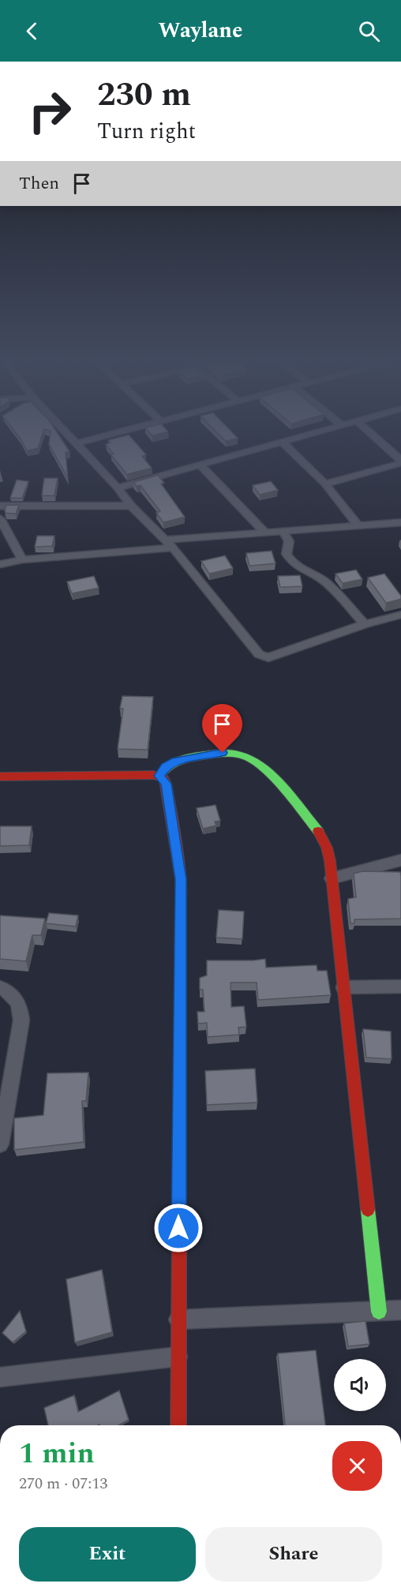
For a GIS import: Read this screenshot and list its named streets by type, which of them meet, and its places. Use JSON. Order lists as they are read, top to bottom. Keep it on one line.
{"page":{"header":"Waylane","turn":["230 m","Turn right"],"then":"Then","heading":["1 min","270 m · 07:13"],"buttons":["Exit","Share"]}}
